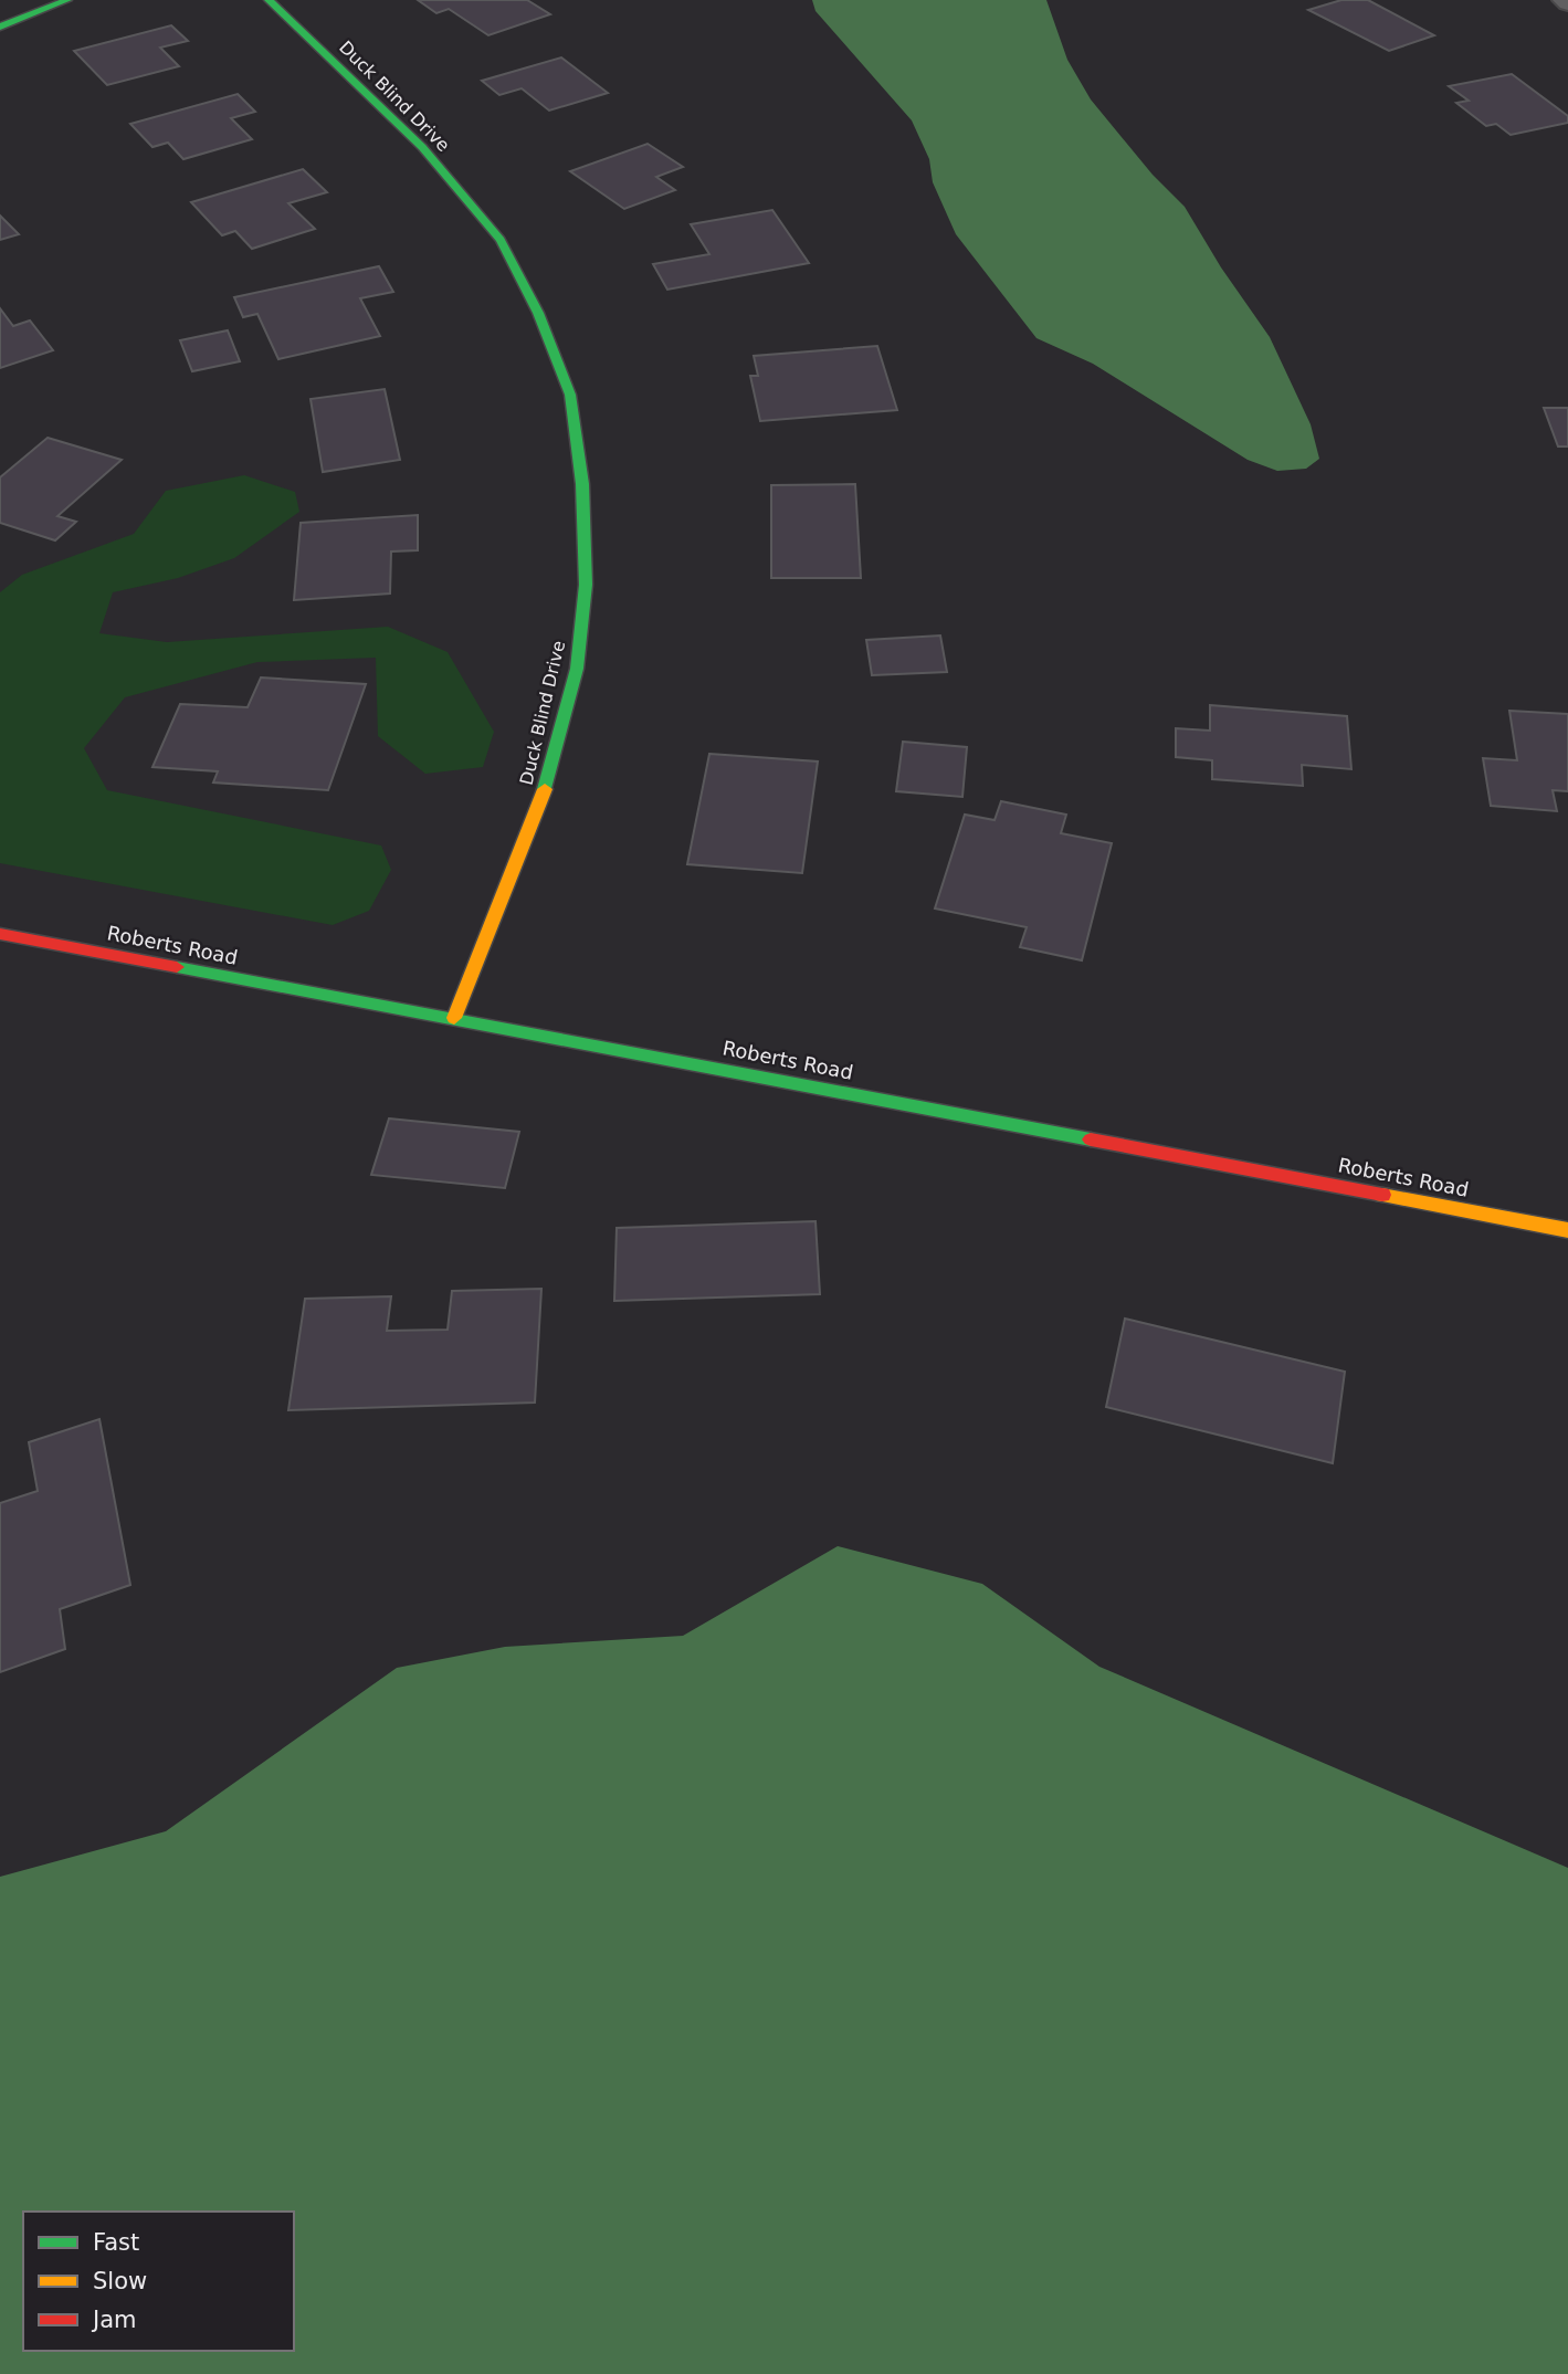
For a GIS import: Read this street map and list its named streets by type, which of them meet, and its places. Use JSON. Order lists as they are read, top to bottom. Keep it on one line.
{"streets":{"street":["Duck Blind Drive","Roberts Road"]},"crossings":[["Duck Blind Drive","Roberts Road"]],"legend":["Fast","Slow","Jam"]}
